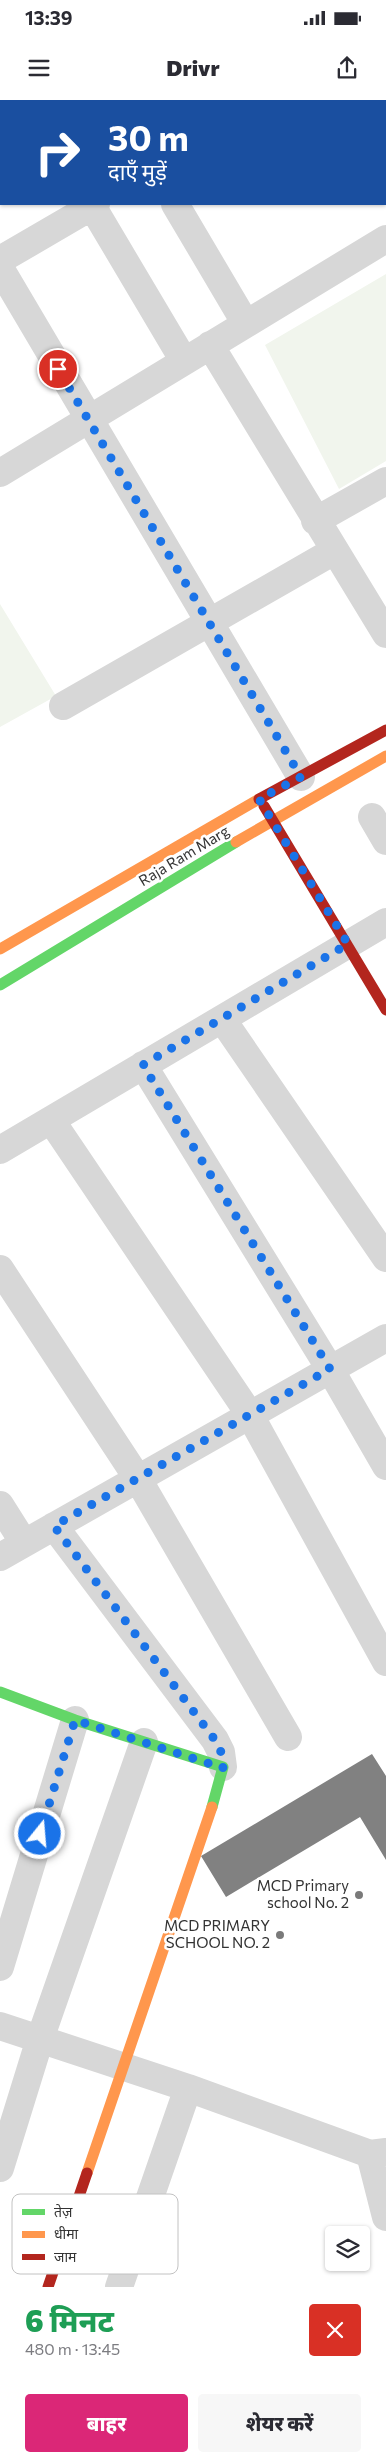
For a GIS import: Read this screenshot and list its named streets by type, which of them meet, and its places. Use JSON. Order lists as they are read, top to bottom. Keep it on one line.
{"streets":{"street":["Raja Ram Marg"]},"places":["MCD Primary school No. 2","MCD PRIMARY SCHOOL NO. 2"],"legend":["तेज़","धीमा","जाम"],"page":{"status":"13:39","header":"Drivr","turn":["30 m","दाएँ मुड़ें"],"heading":["6 मिनट","480 m · 13:45"],"buttons":["बाहर","शेयर करें"]}}
